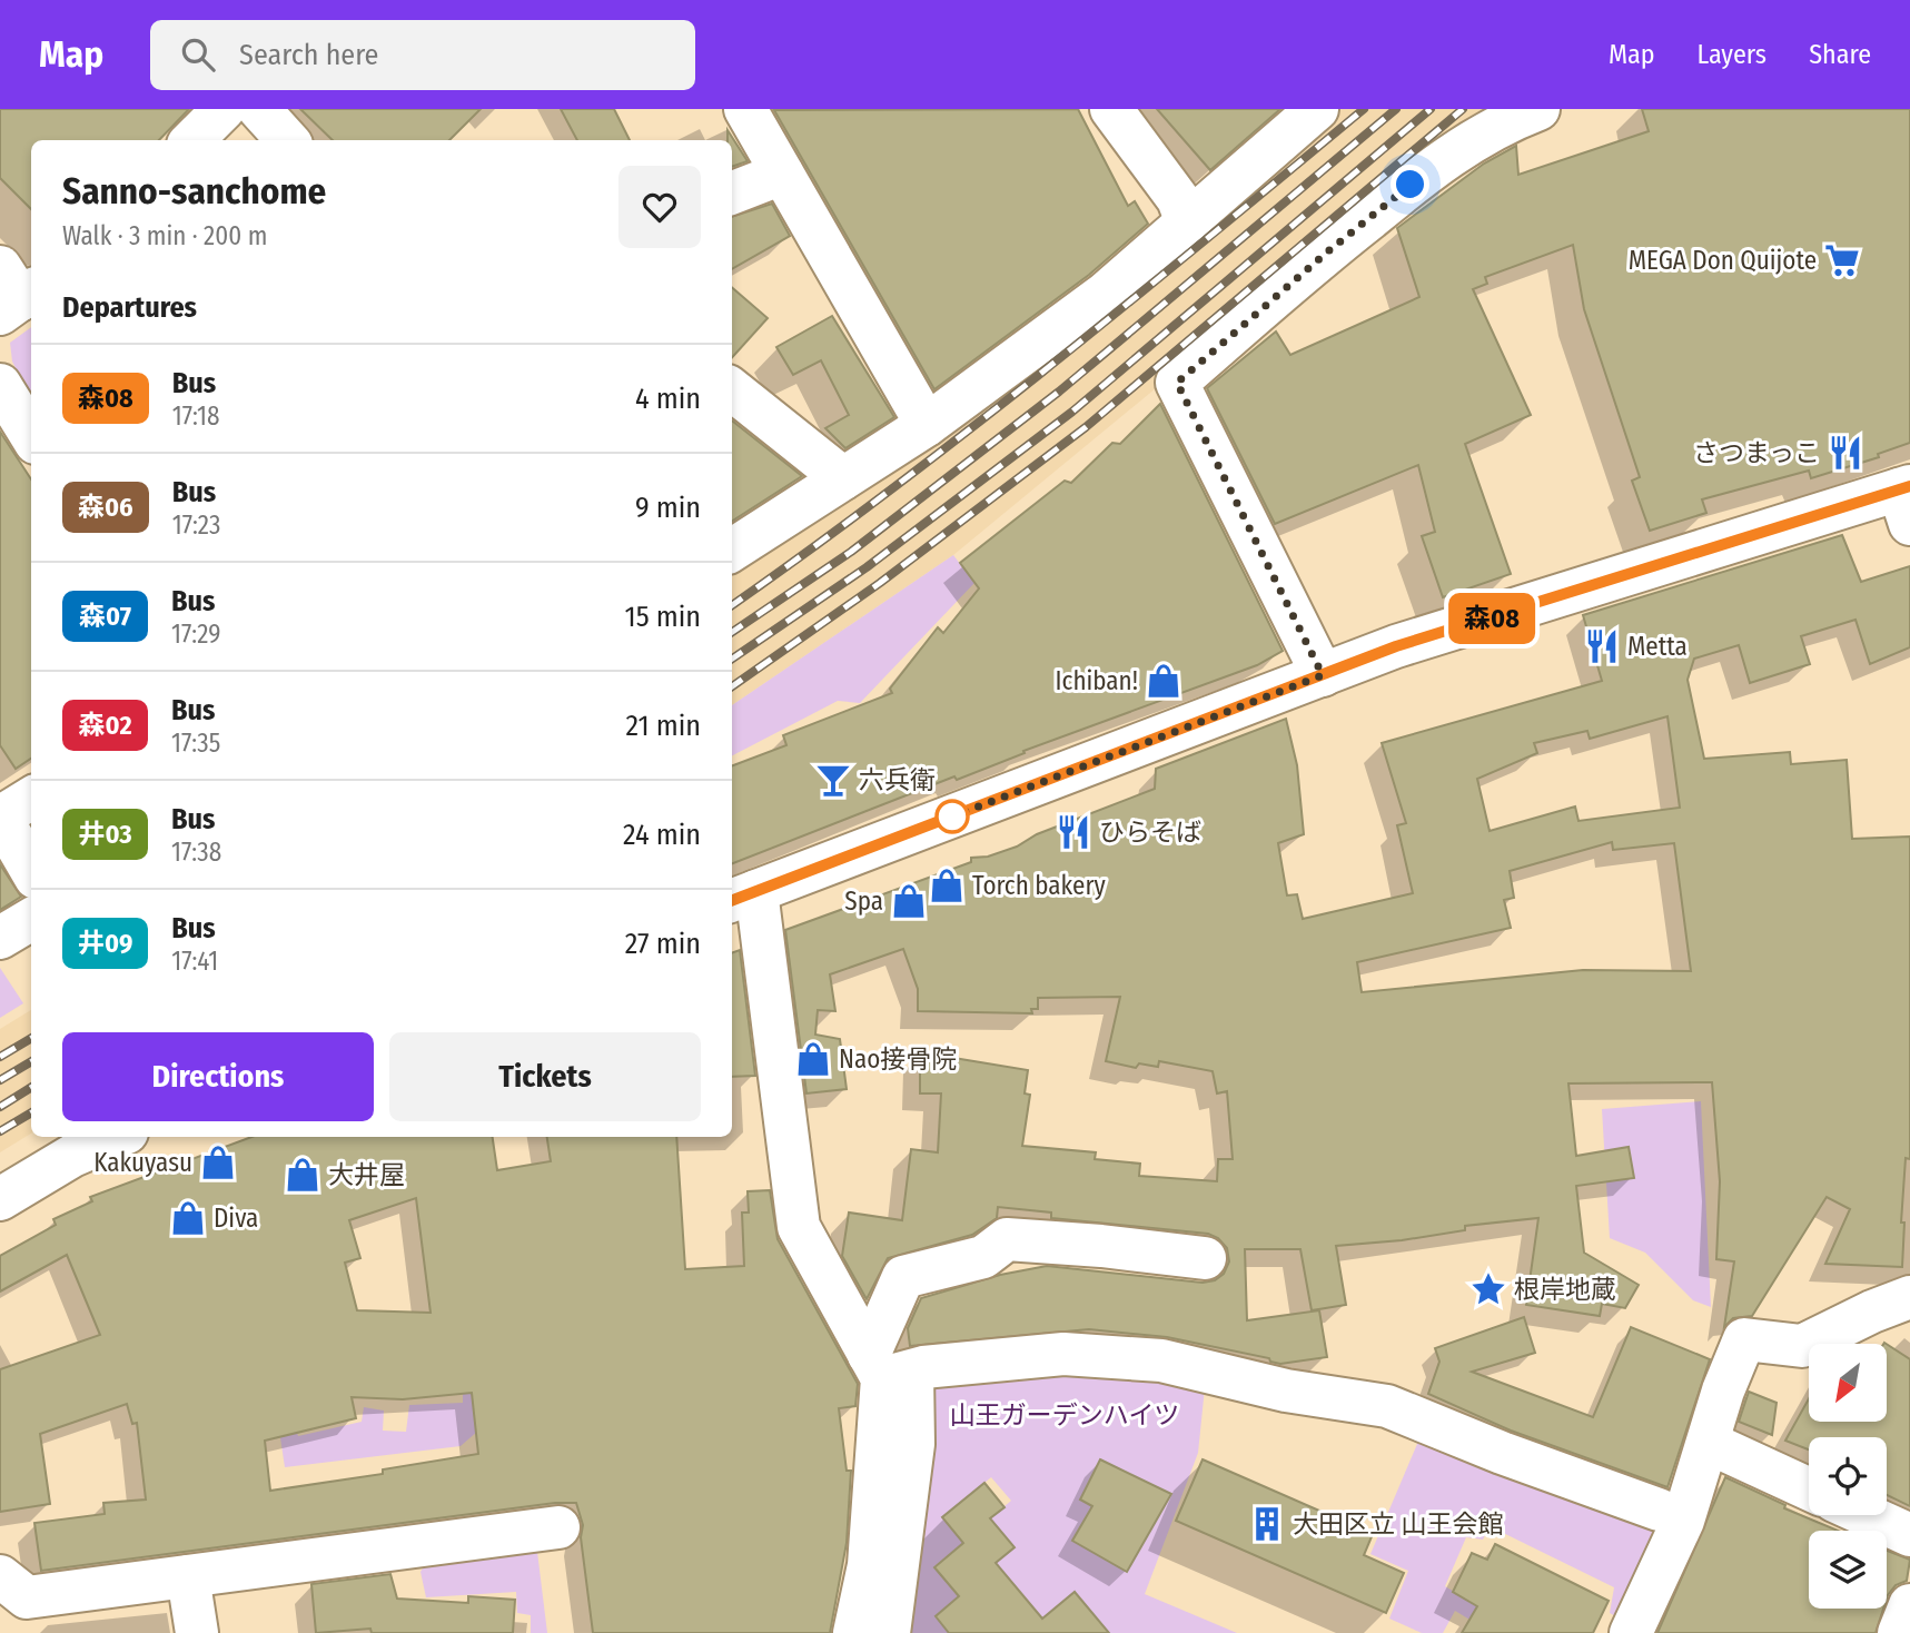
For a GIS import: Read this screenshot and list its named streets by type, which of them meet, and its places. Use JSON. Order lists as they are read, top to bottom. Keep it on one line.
{"parks":["山王ガーデンハイツ"],"places":{"supermarket":["MEGA Don Quijote"],"restaurant":["さつまっこ","Metta","ひらそば"],"shop":["Ichiban!","Torch bakery","Spa","Nao接骨院","Kakuyasu","大井屋","Diva"],"bar":["六兵衛"],"place":["根岸地蔵"],"building":["大田区立 山王会館"]},"lines":["bus line 森08"],"north":"bottom left","page":{"header":"Map","search":"Search here","nav":["Map","Layers","Share"],"on_map":"森08","heading":[["Sanno-sanchome","Walk · 3 min · 200 m"],"Departures"],"list":[{"mark":"森08","name":"Bus","note":"17:18","value":"4 min"},{"mark":"森06","name":"Bus","note":"17:23","value":"9 min"},{"mark":"森07","name":"Bus","note":"17:29","value":"15 min"},{"mark":"森02","name":"Bus","note":"17:35","value":"21 min"},{"mark":"井03","name":"Bus","note":"17:38","value":"24 min"},{"mark":"井09","name":"Bus","note":"17:41","value":"27 min"}],"buttons":["Directions","Tickets"]}}
